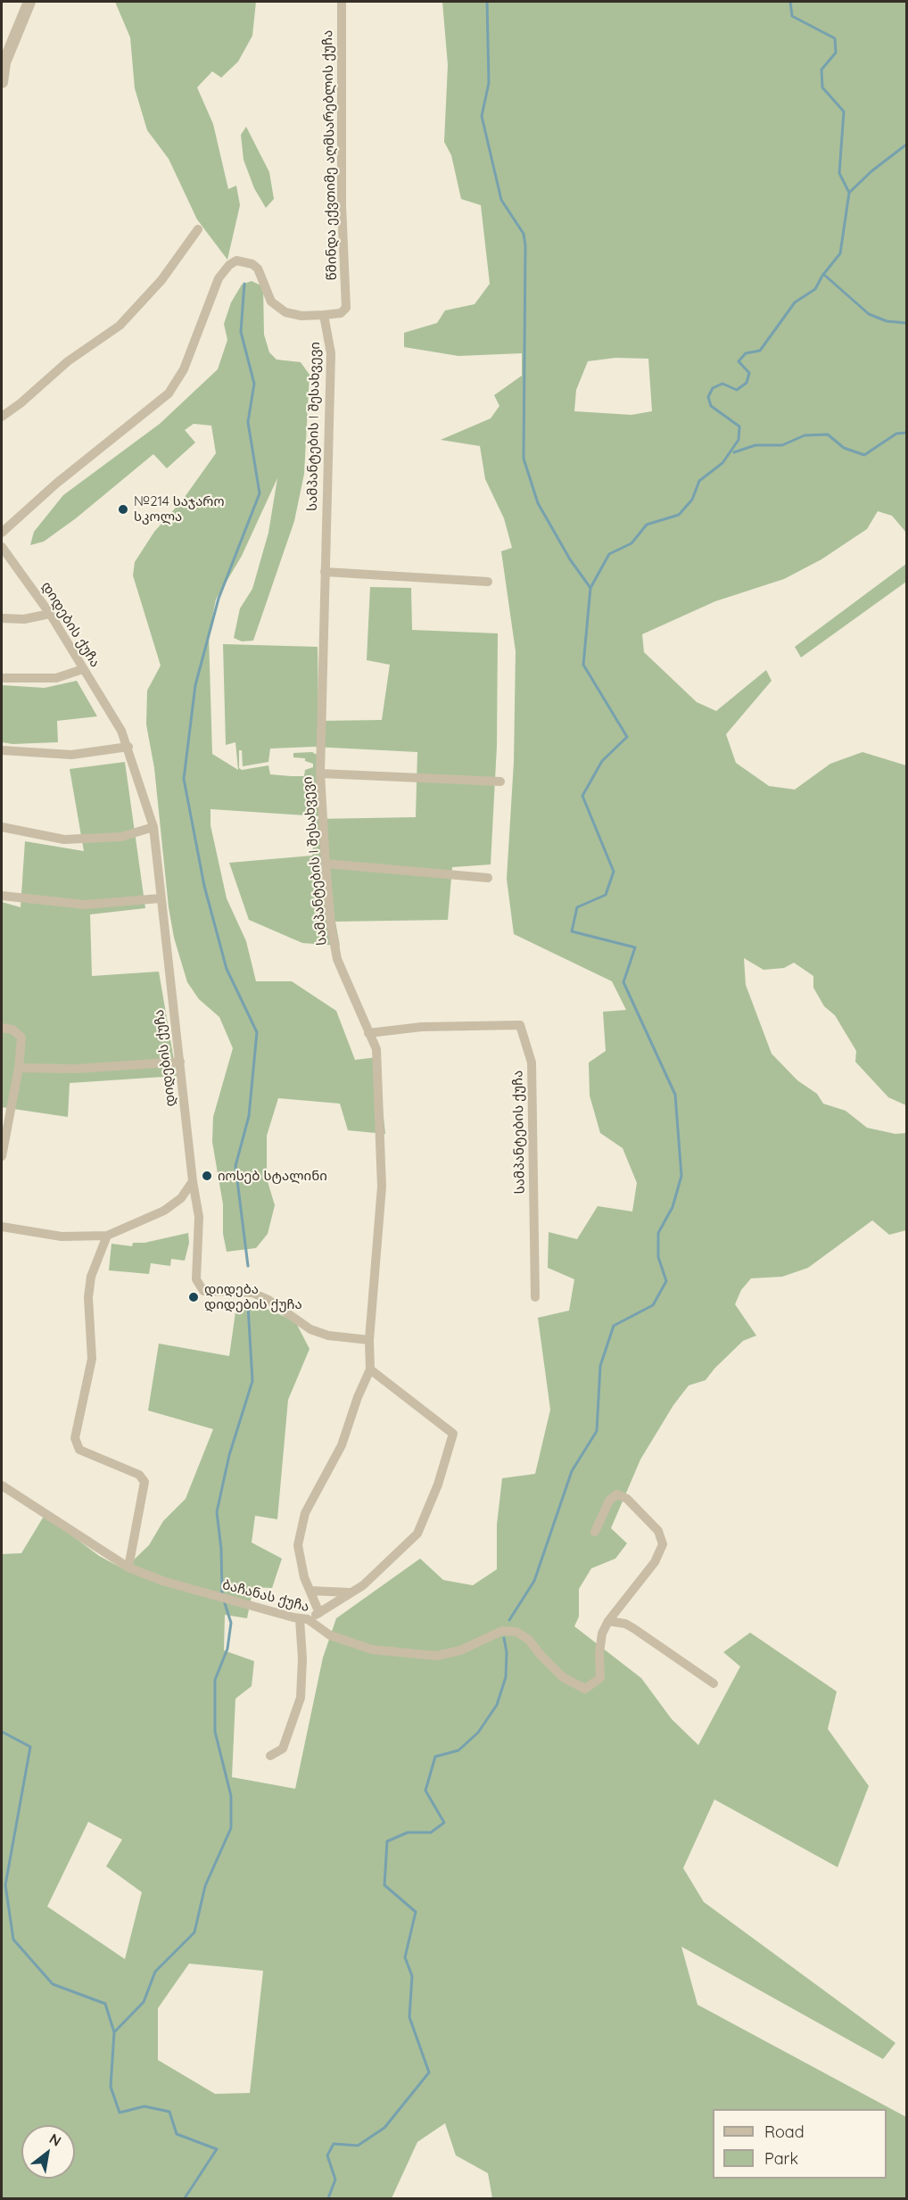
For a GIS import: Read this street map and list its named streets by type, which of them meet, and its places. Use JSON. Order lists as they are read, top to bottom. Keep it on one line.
{"streets":{"street":["წმინდა ექვთიმე აღმსარებლის ქუჩა","სამპანტების I შესახვევი","დიდების ქუჩა","სამპანტების ქუჩა","ბაჩანას ქუჩა"]},"crossings":[["წმინდა ექვთიმე აღმსარებლის ქუჩა","სამპანტების I შესახვევი"],["სამპანტების I შესახვევი","სამპანტების ქუჩა"]],"places":["№214 საჯარო სკოლა","იოსებ სტალინი","დიდება დიდების ქუჩა"],"legend":["Road","Park"],"north":"top right"}
